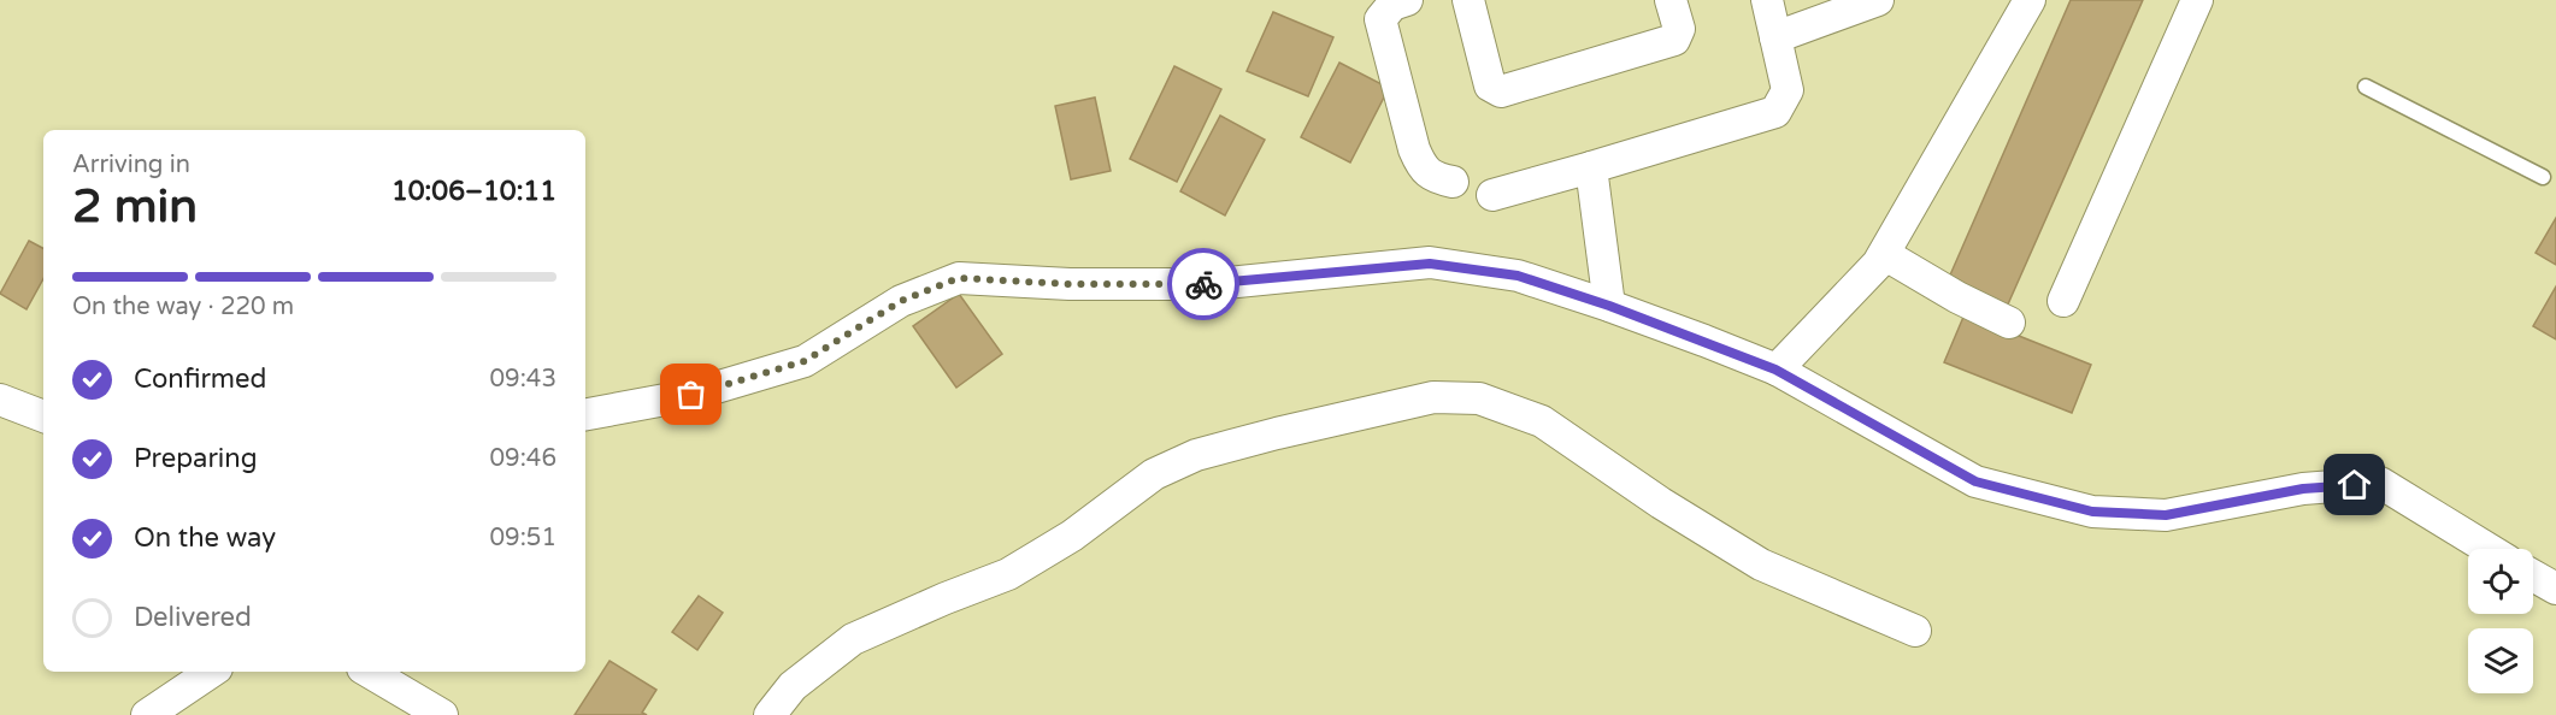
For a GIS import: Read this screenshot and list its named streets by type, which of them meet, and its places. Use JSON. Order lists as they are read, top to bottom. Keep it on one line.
{"page":{"heading":["2 min","Arriving in","10:06–10:11"],"bar":"On the way · 220 m","list":[["Confirmed","09:43"],["Preparing","09:46"],["On the way","09:51"],"Delivered"]}}
